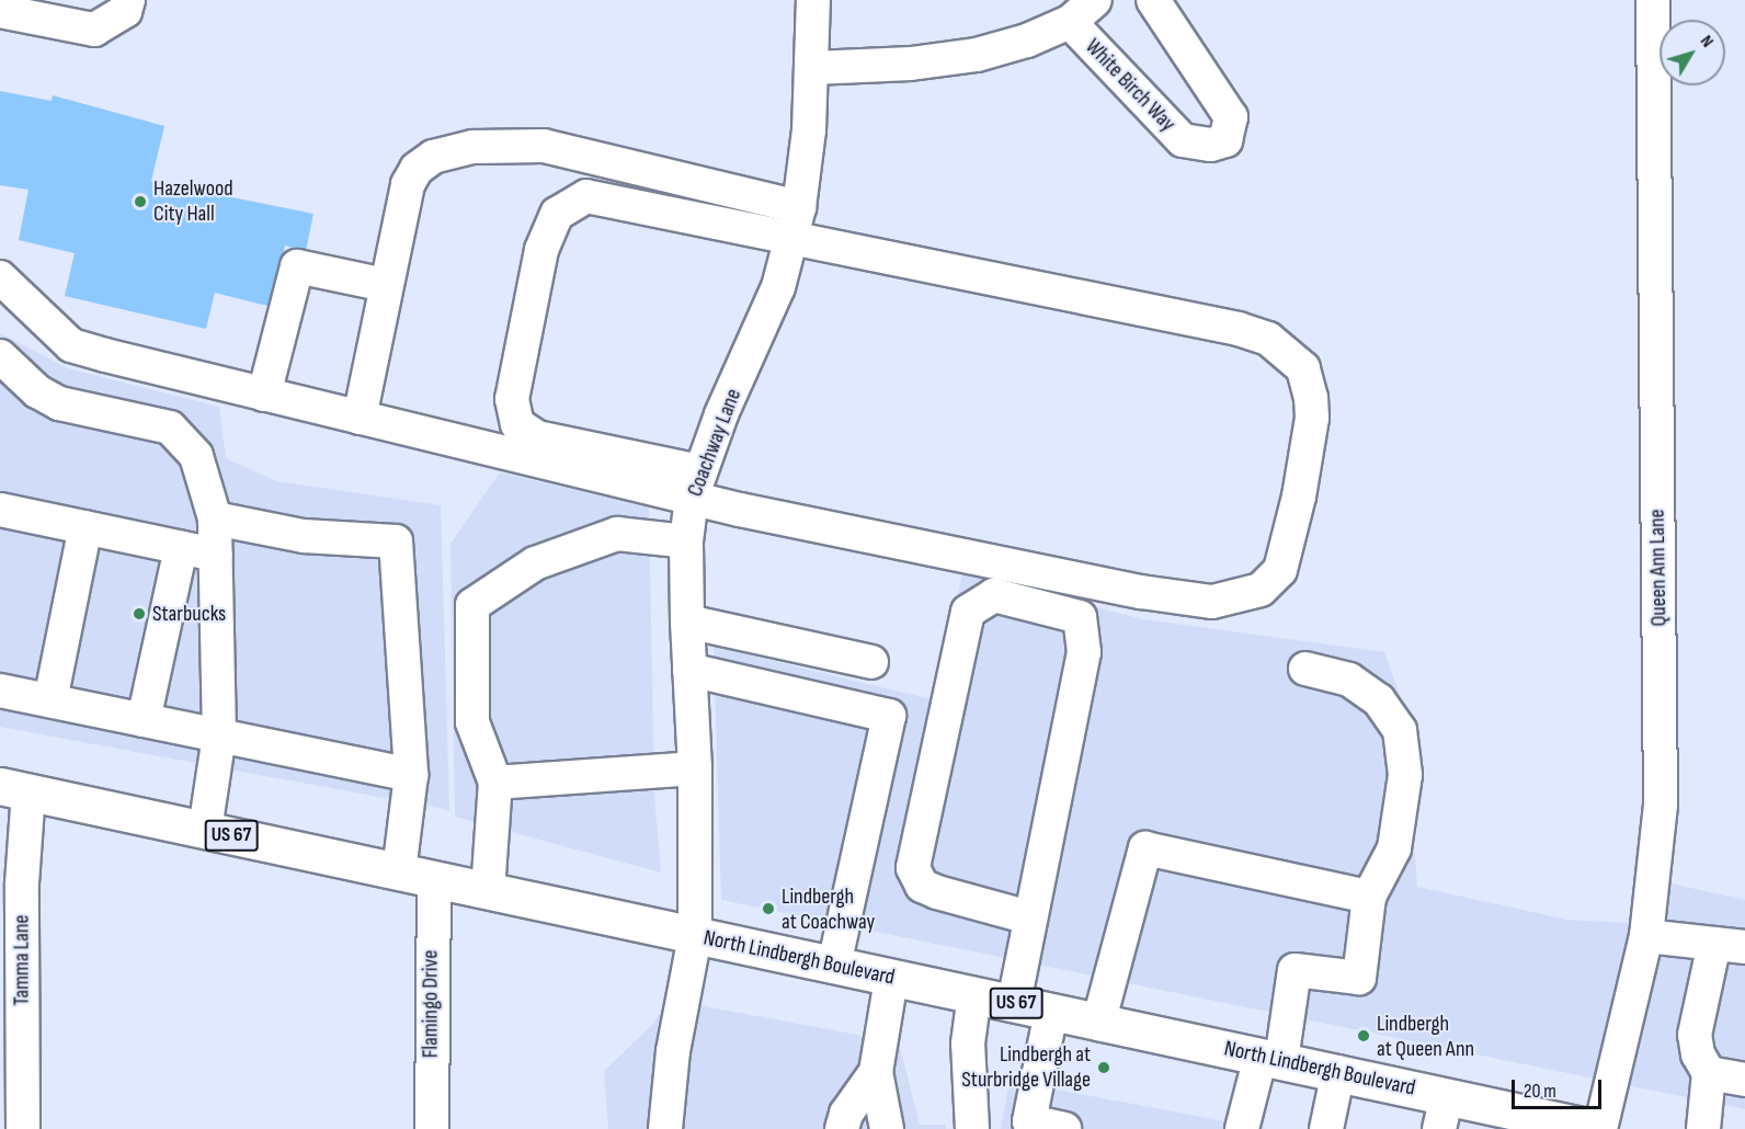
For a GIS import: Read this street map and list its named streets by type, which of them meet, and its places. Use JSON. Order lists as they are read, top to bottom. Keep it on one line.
{"streets":{"main road":["US 67","North Lindbergh Boulevard"],"street":["White Birch Way","Coachway Lane","Queen Ann Lane","Tamma Lane","Flamingo Drive"]},"crossings":[["White Birch Way","Coachway Lane"],["Coachway Lane","North Lindbergh Boulevard"],["Queen Ann Lane","North Lindbergh Boulevard"],["North Lindbergh Boulevard","Tamma Lane"],["North Lindbergh Boulevard","Flamingo Drive"]],"places":["Hazelwood City Hall","Starbucks","Lindbergh at Coachway","Lindbergh at Queen Ann","Lindbergh at Sturbridge Village"],"scale_bar":"20 m","north":"top right"}
